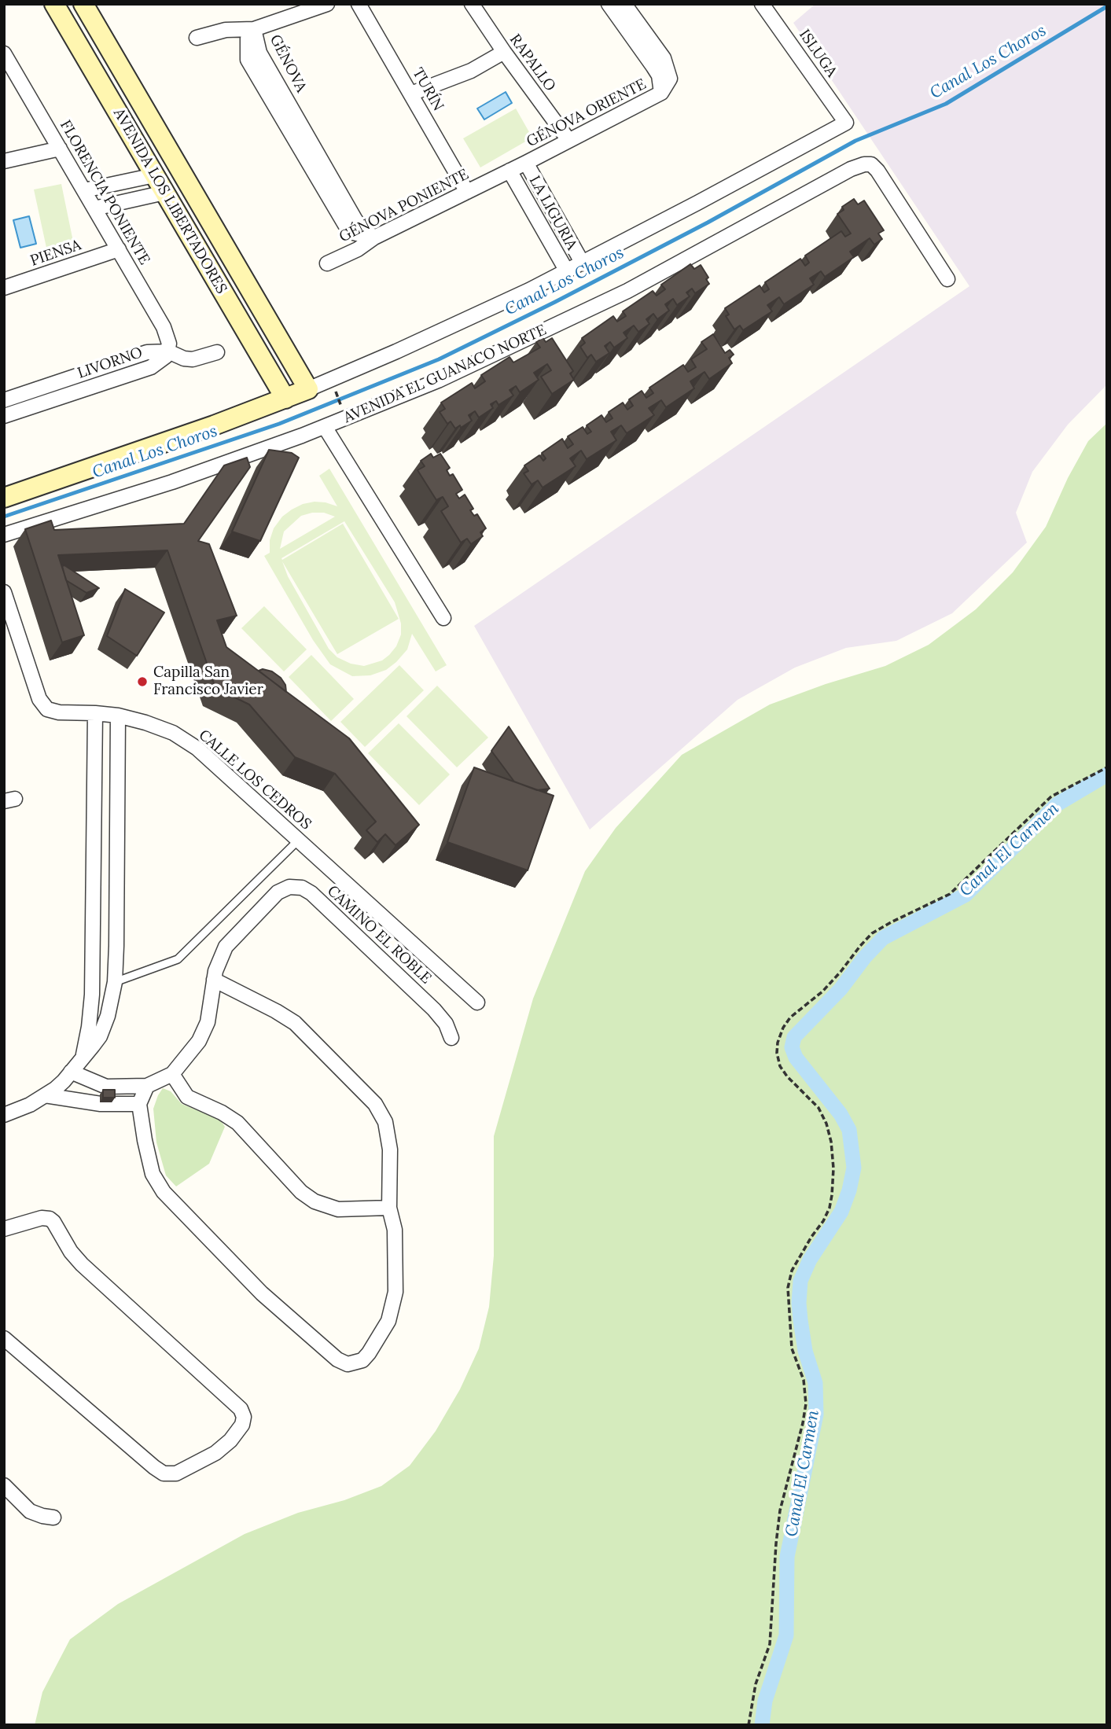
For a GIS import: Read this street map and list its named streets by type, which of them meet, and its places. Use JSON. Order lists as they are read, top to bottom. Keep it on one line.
{"streets":{"street":["ISLUGA","RAPALLO","GÉNOVA","TURÍN","GÉNOVA ORIENTE","FLORENCIA PONIENTE","AVENIDA LOS LIBERTADORES","GÉNOVA PONIENTE","LA LIGURIA","PIENSA","LIVORNO","AVENIDA EL GUANACO NORTE","CALLE LOS CEDROS","CAMINO EL ROBLE"]},"crossings":[["ISLUGA","LA LIGURIA"],["RAPALLO","GÉNOVA ORIENTE"],["GÉNOVA","GÉNOVA PONIENTE"],["TURÍN","GÉNOVA PONIENTE"],["GÉNOVA ORIENTE","GÉNOVA PONIENTE"],["GÉNOVA ORIENTE","LA LIGURIA"],["FLORENCIA PONIENTE","PIENSA"],["FLORENCIA PONIENTE","LIVORNO"],["GÉNOVA PONIENTE","LA LIGURIA"]],"water":["Canal Los Choros","Canal El Carmen"],"places":["Capilla San Francisco Javier"]}
